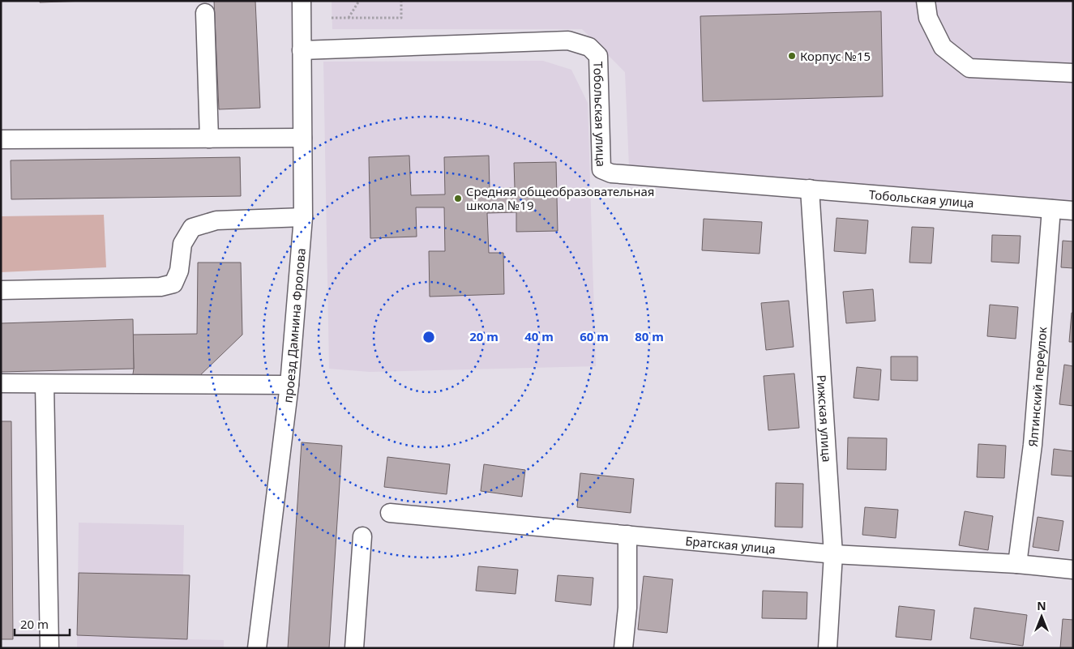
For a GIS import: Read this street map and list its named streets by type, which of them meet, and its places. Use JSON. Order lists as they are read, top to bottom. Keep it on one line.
{"streets":{"street":["Тобольская улица","проезд Дамнина Фролова","Ялтинский переулок","Рижская улица","Братская улица"]},"crossings":[["Тобольская улица","проезд Дамнина Фролова"],["Тобольская улица","Ялтинский переулок"],["Тобольская улица","Рижская улица"],["Ялтинский переулок","Братская улица"],["Рижская улица","Братская улица"]],"places":["Корпус №15","Средняя общеобразовательная школа №19"],"scale_bar":"20 m","north":"top","rings":["20 m","40 m","60 m","80 m"]}
